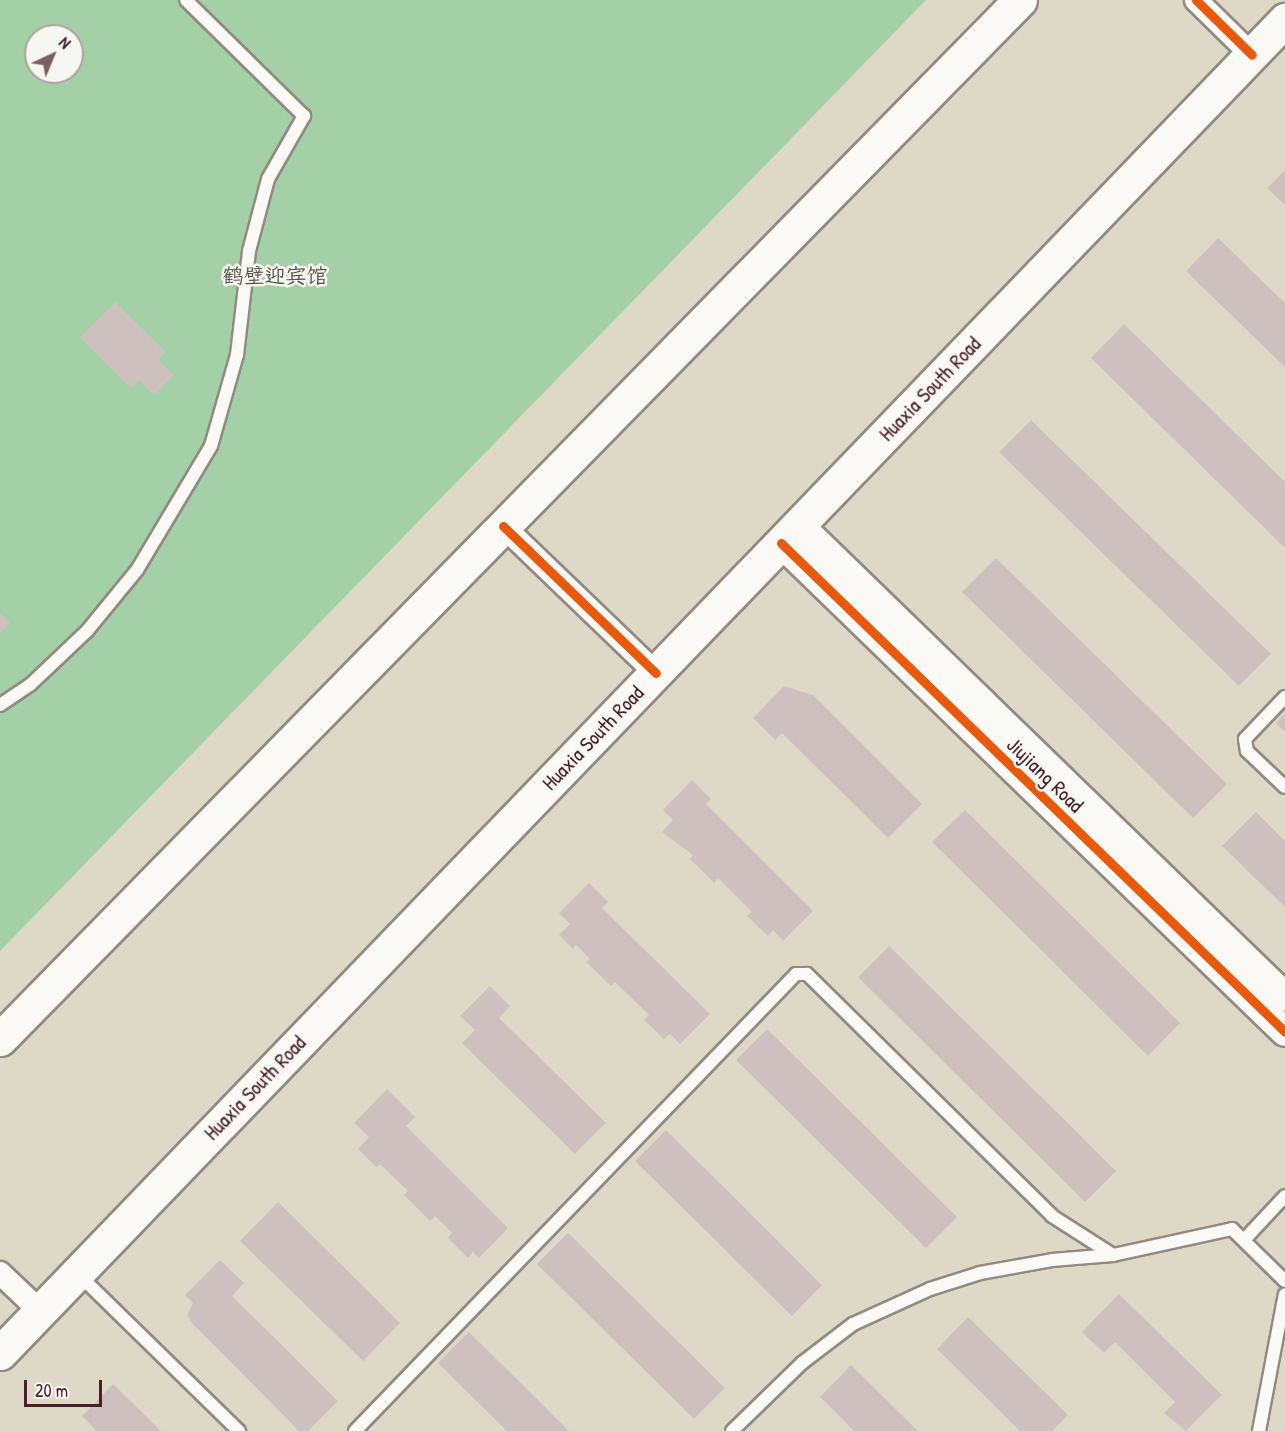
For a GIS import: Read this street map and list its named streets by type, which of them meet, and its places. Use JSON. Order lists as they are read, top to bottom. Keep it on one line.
{"streets":{"main road":["Huaxia South Road"],"street":["Jiujiang Road"]},"crossings":[["Huaxia South Road","Jiujiang Road"]],"parks":["鹤壁迎宾馆"],"scale_bar":"20 m","north":"top right"}
